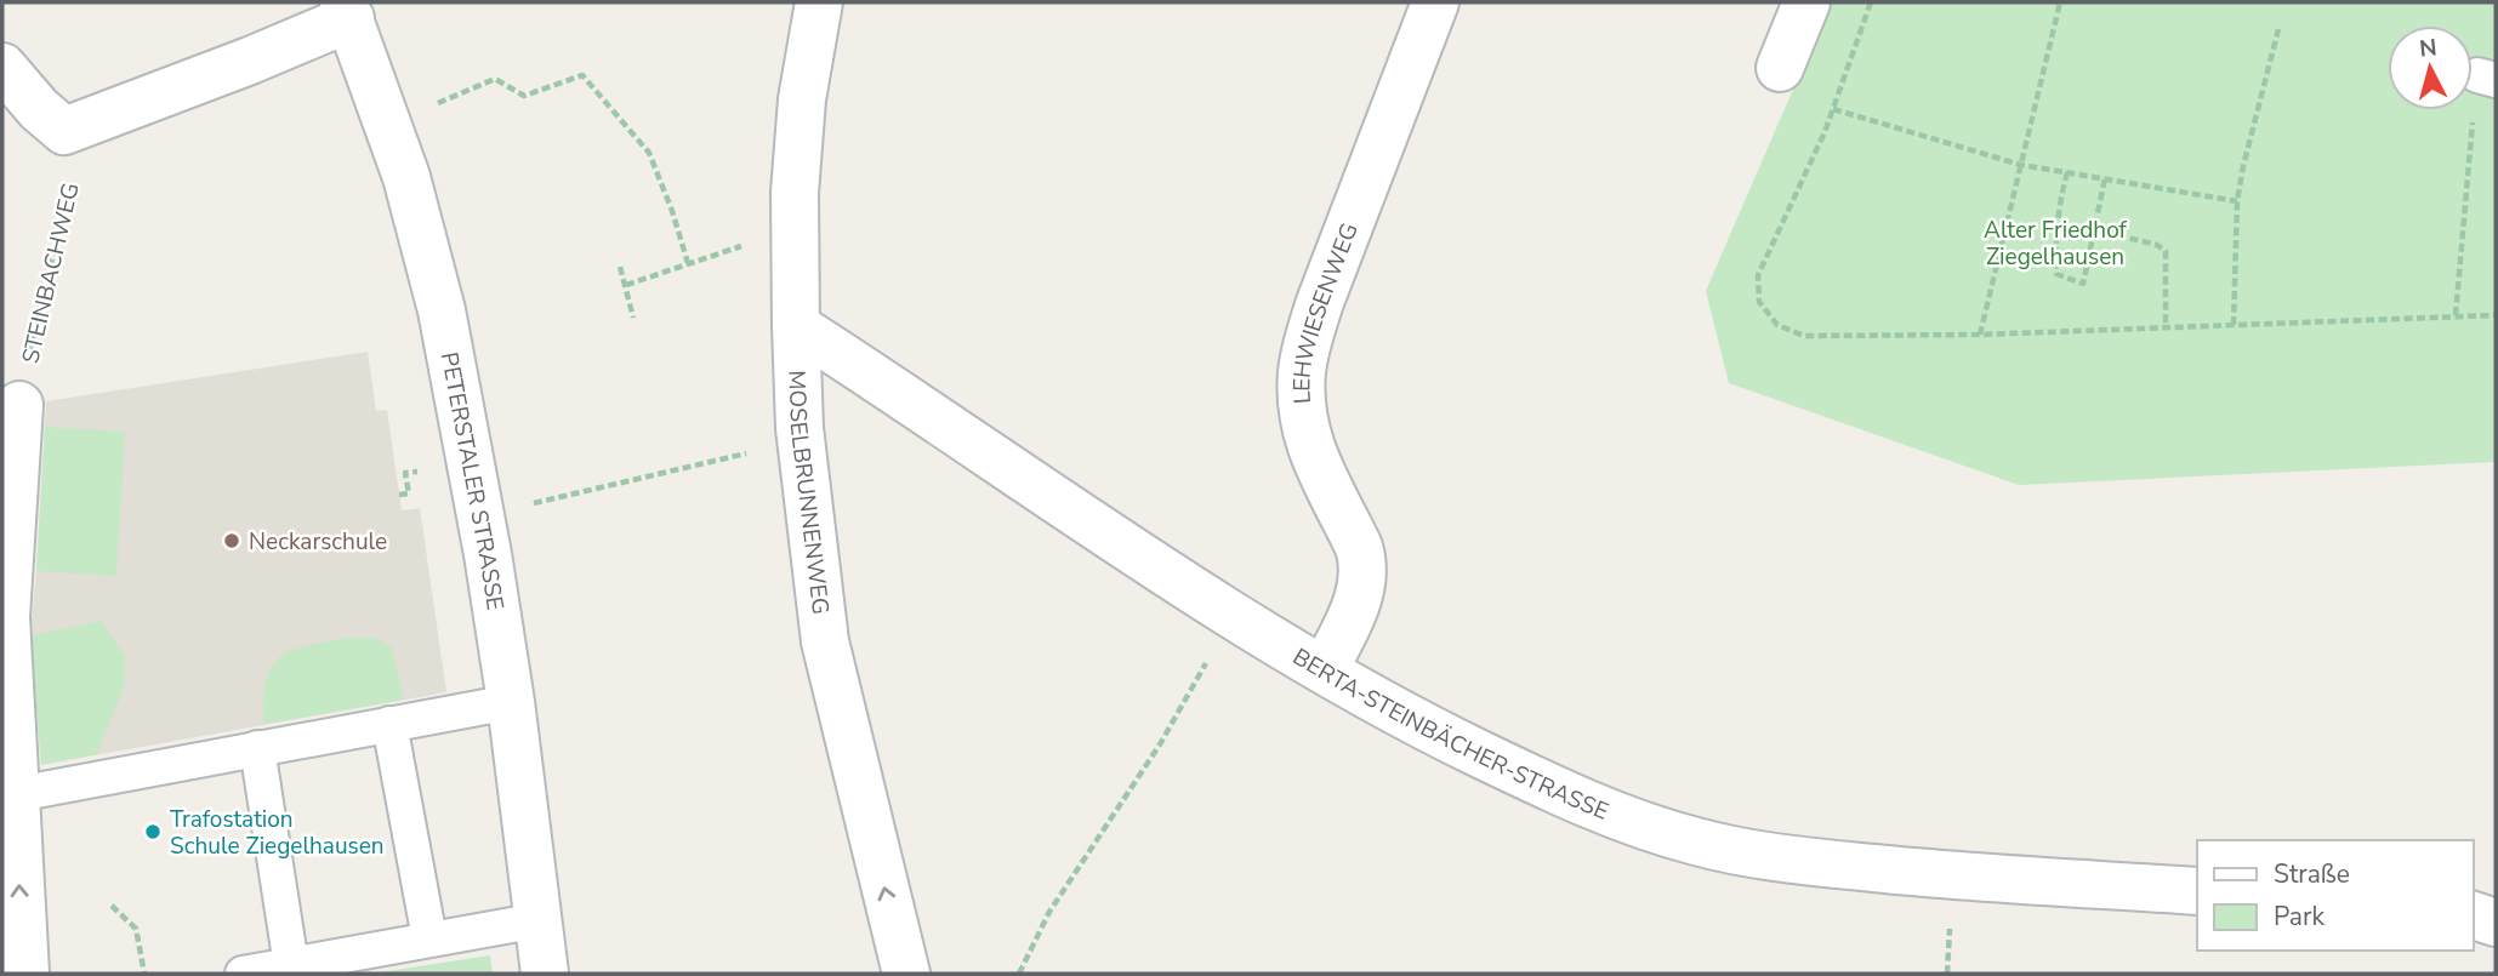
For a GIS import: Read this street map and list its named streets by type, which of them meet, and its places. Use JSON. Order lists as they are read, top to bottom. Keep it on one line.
{"streets":{"street":["LEHWIESENWEG","PETERSTALER STRASSE","MOSELBRUNNENWEG","BERTA-STEINBÄCHER-STRASSE"],"path":["STEINBACHWEG"]},"crossings":[["LEHWIESENWEG","BERTA-STEINBÄCHER-STRASSE"],["MOSELBRUNNENWEG","BERTA-STEINBÄCHER-STRASSE"]],"one_way":["MOSELBRUNNENWEG"],"parks":["Alter Friedhof Ziegelhausen"],"places":["Neckarschule","Trafostation Schule Ziegelhausen"],"legend":["Straße","Park"],"north":"top"}
